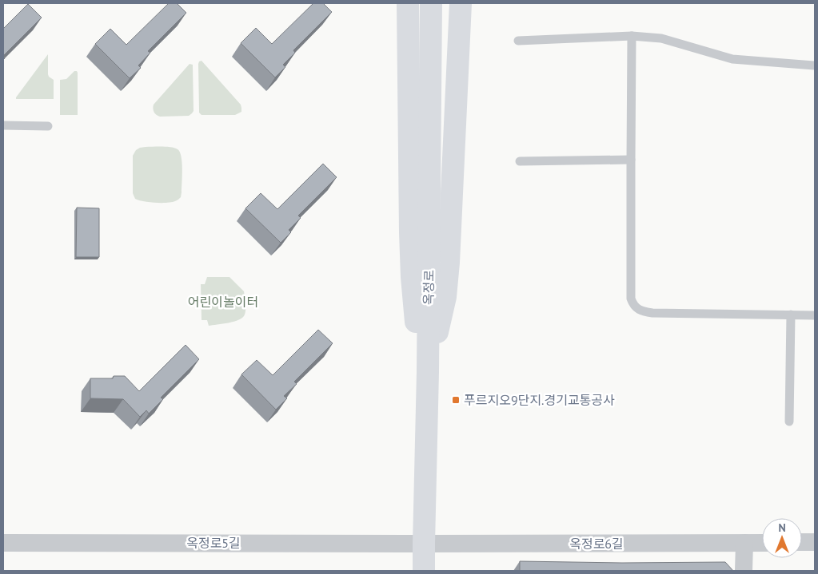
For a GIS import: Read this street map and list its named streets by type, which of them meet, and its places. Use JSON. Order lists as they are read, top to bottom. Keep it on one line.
{"streets":{"main road":["옥정로"],"street":["옥정로5길","옥정로6길"]},"crossings":[["옥정로","옥정로5길"],["옥정로","옥정로6길"],["옥정로5길","옥정로6길"]],"parks":["어린이놀이터"],"places":{"transit":["푸르지오9단지.경기교통공사"]},"north":"top"}
